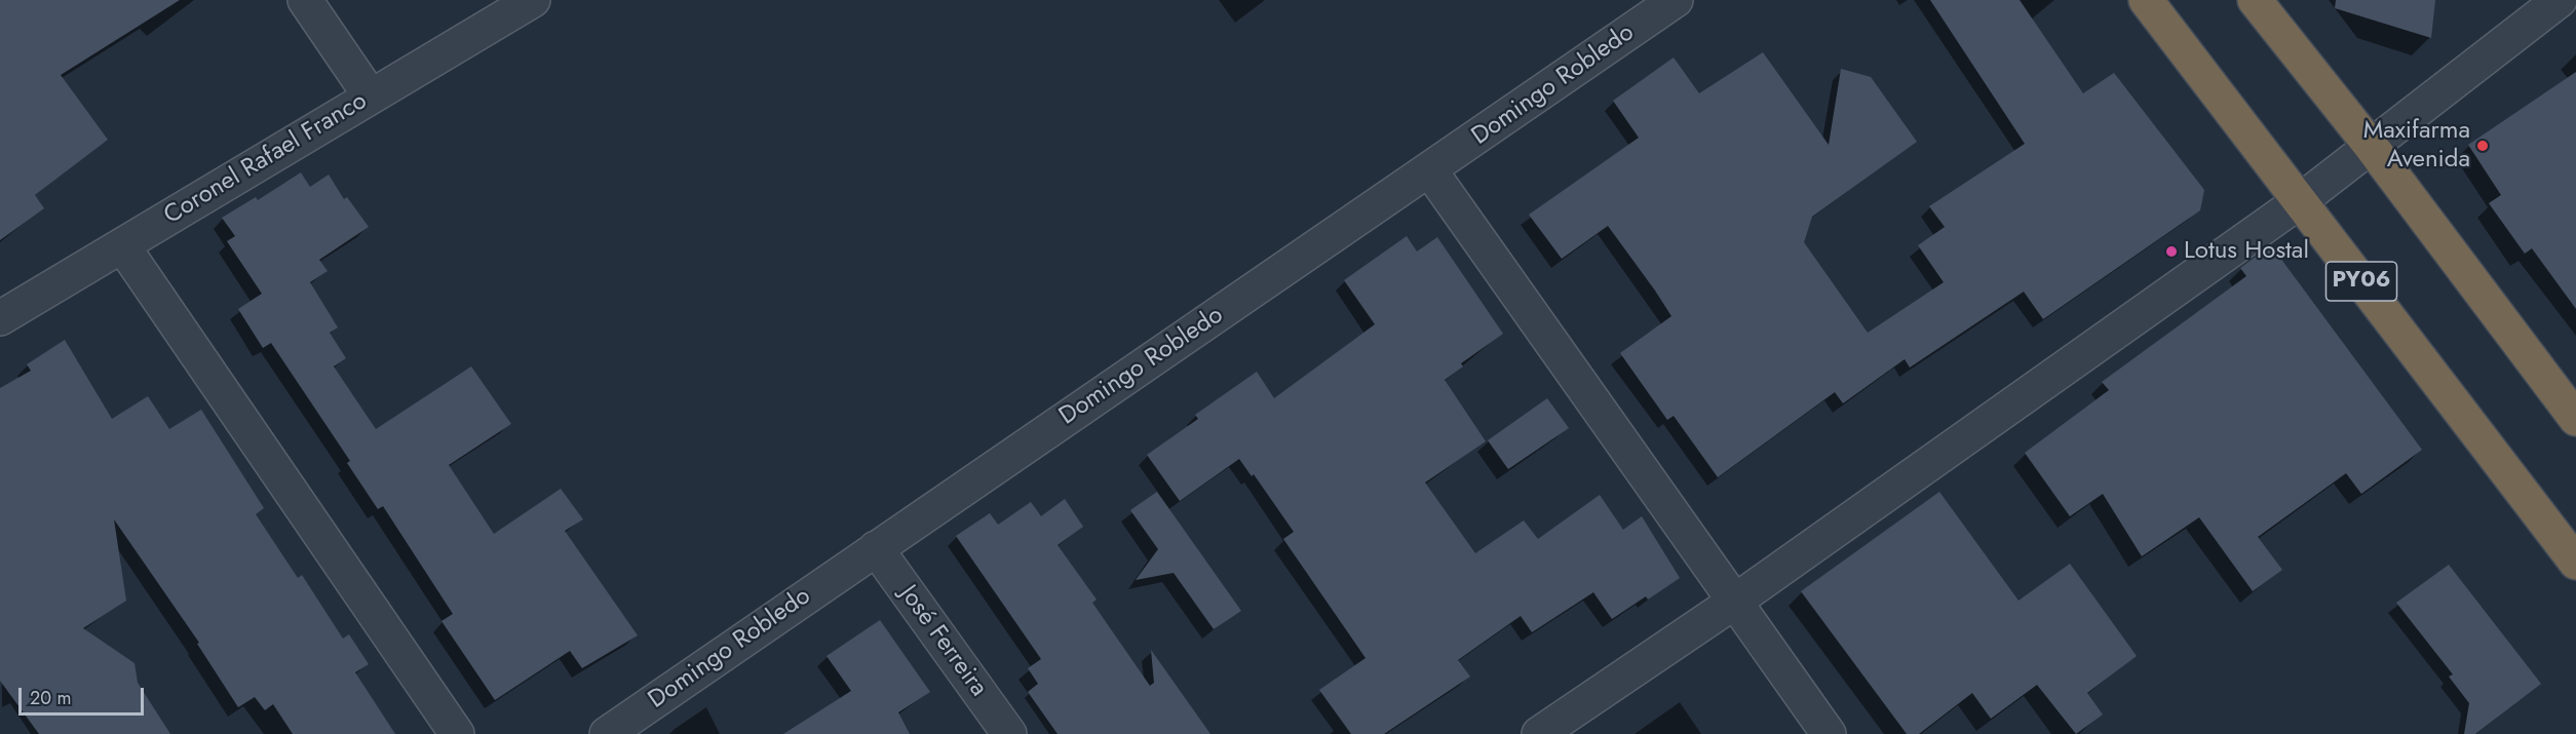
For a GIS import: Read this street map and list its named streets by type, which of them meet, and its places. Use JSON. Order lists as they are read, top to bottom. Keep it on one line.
{"streets":{"highway":["PY06"],"street":["Domingo Robledo","Coronel Rafael Franco","José Ferreira"]},"crossings":[["Domingo Robledo","José Ferreira"]],"places":["Maxifarma Avenida","Lotus Hostal"],"scale_bar":"20 m"}
